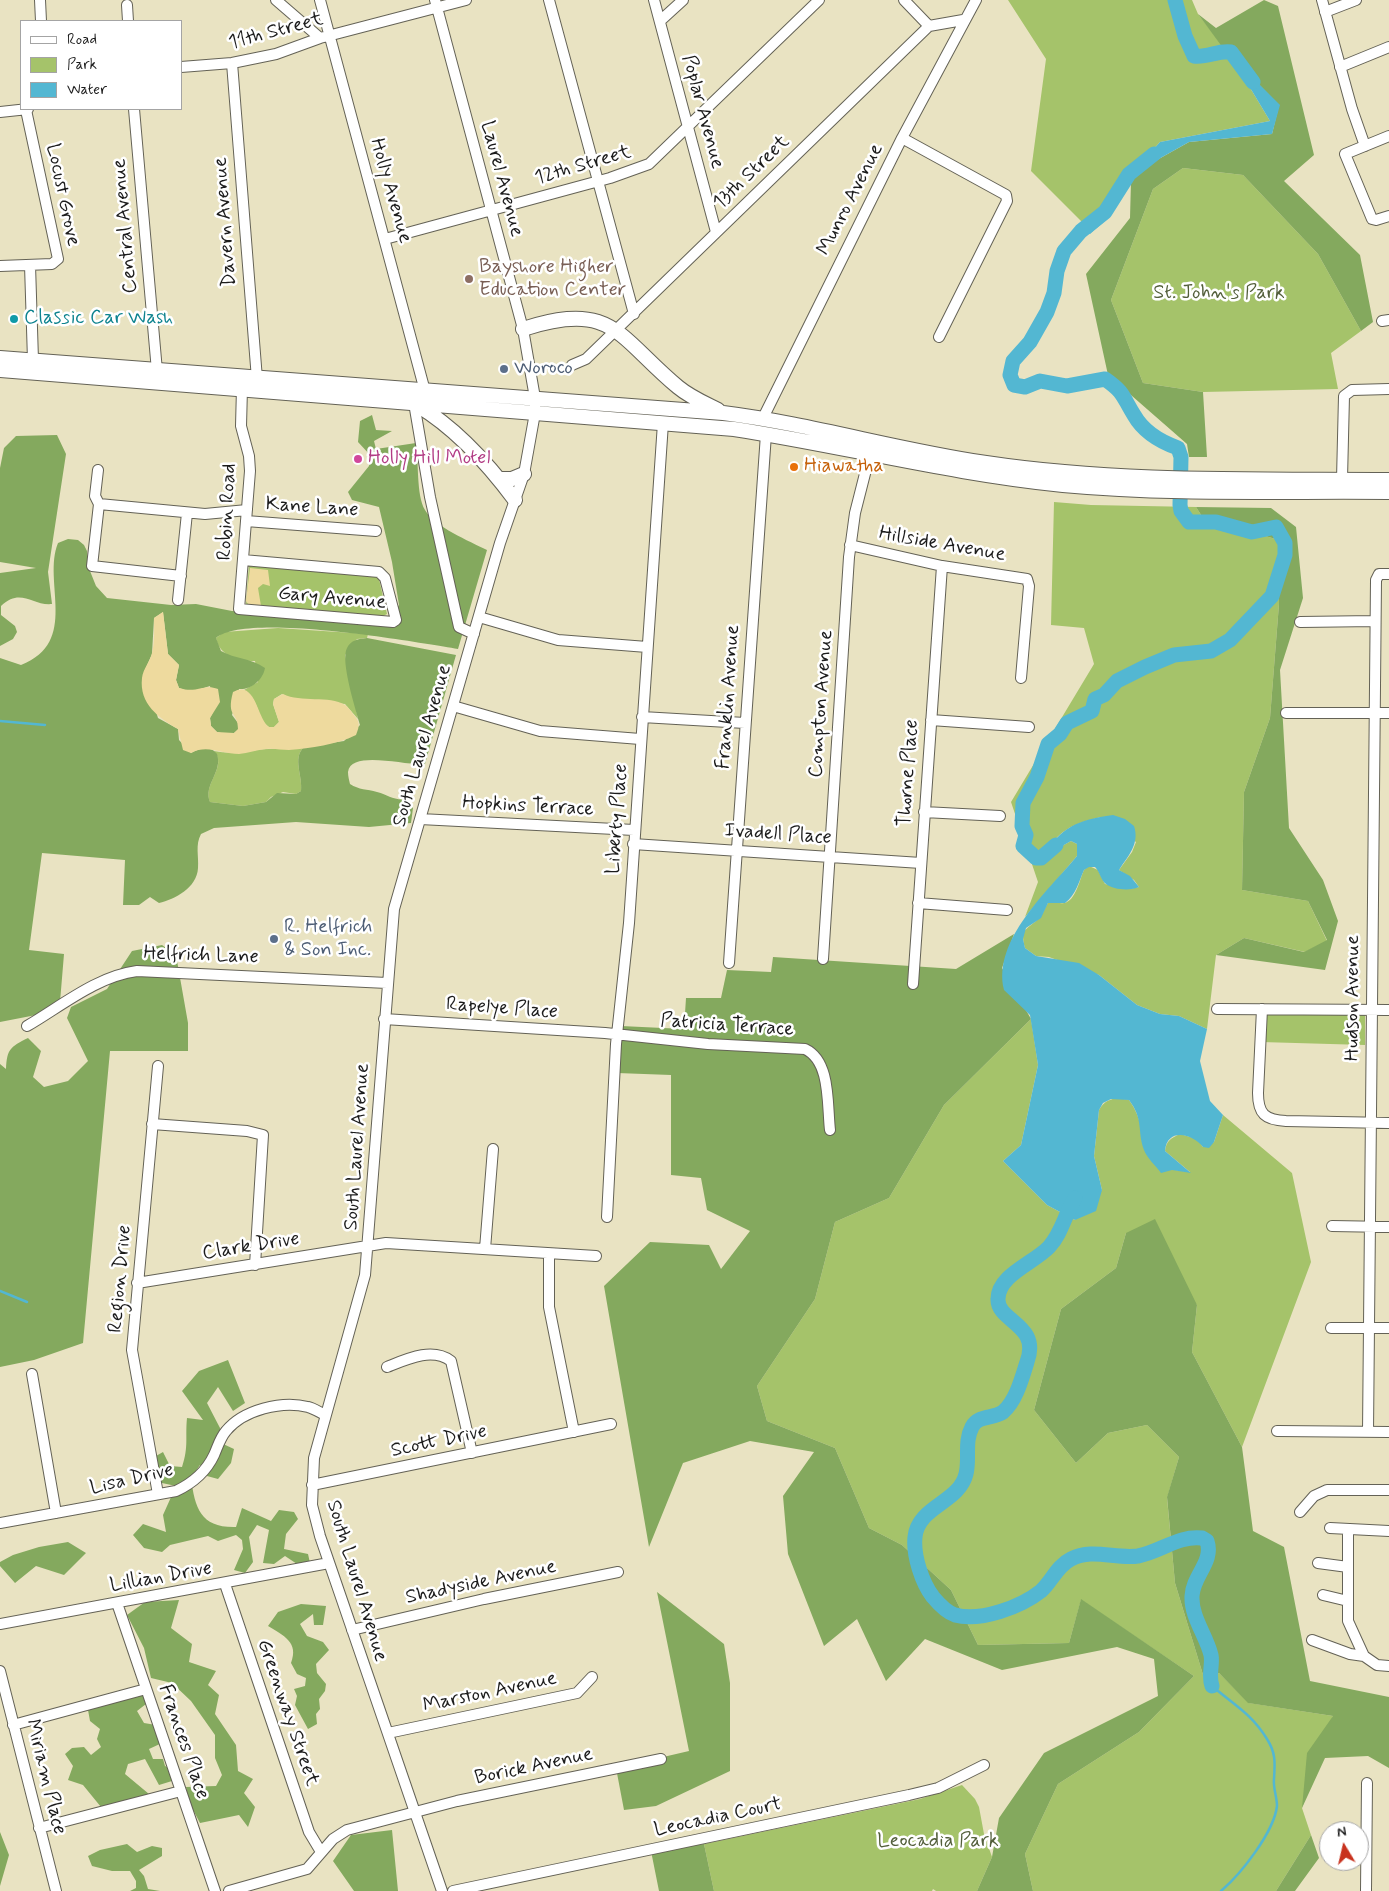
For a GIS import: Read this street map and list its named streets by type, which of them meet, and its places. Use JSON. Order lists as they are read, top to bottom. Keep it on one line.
{"streets":{"street":["11th Street","Poplar Avenue","12th Street","13th Street","Laurel Avenue","Holly Avenue","Locust Grove","Munro Avenue","Davern Avenue","Central Avenue","Kane Lane","Robin Road","Hillside Avenue","Gary Avenue","Franklin Avenue","Compton Avenue","South Laurel Avenue","Thorne Place","Hopkins Terrace","Liberty Place","Ivadell Place","Helfrich Lane","Hudson Avenue","Rapelye Place","Patricia Terrace","Clark Drive","Region Drive","Scott Drive","Lisa Drive","Lillian Drive","Shadyside Avenue","Marston Avenue","Greenway Street","Frances Place","Borick Avenue","Miriam Place","Leocadia Court"]},"crossings":[["11th Street","Laurel Avenue"],["11th Street","Holly Avenue"],["11th Street","Davern Avenue"],["Poplar Avenue","12th Street"],["Poplar Avenue","13th Street"],["12th Street","Laurel Avenue"],["12th Street","Holly Avenue"],["Laurel Avenue","South Laurel Avenue"],["Kane Lane","Robin Road"],["Robin Road","Gary Avenue"],["Hillside Avenue","Compton Avenue"],["Hillside Avenue","Thorne Place"],["Franklin Avenue","Ivadell Place"],["Compton Avenue","Ivadell Place"],["South Laurel Avenue","Hopkins Terrace"],["South Laurel Avenue","Helfrich Lane"],["South Laurel Avenue","Rapelye Place"],["South Laurel Avenue","Clark Drive"],["South Laurel Avenue","Scott Drive"],["South Laurel Avenue","Lisa Drive"],["South Laurel Avenue","Lillian Drive"],["South Laurel Avenue","Shadyside Avenue"],["South Laurel Avenue","Marston Avenue"],["South Laurel Avenue","Borick Avenue"],["Thorne Place","Ivadell Place"],["Hopkins Terrace","Liberty Place"],["Liberty Place","Ivadell Place"],["Liberty Place","Rapelye Place"],["Liberty Place","Patricia Terrace"],["Rapelye Place","Patricia Terrace"],["Clark Drive","Region Drive"],["Region Drive","Lisa Drive"],["Lillian Drive","Greenway Street"],["Lillian Drive","Frances Place"],["Greenway Street","Borick Avenue"]],"parks":["St. John's Park","Leocadia Park"],"places":["Bayshore Higher Education Center","Classic Car Wash","Woroco","Holly Hill Motel","Hiawatha","R. Helfrich & Son Inc."],"legend":["Road","Park","Water"],"north":"top"}
